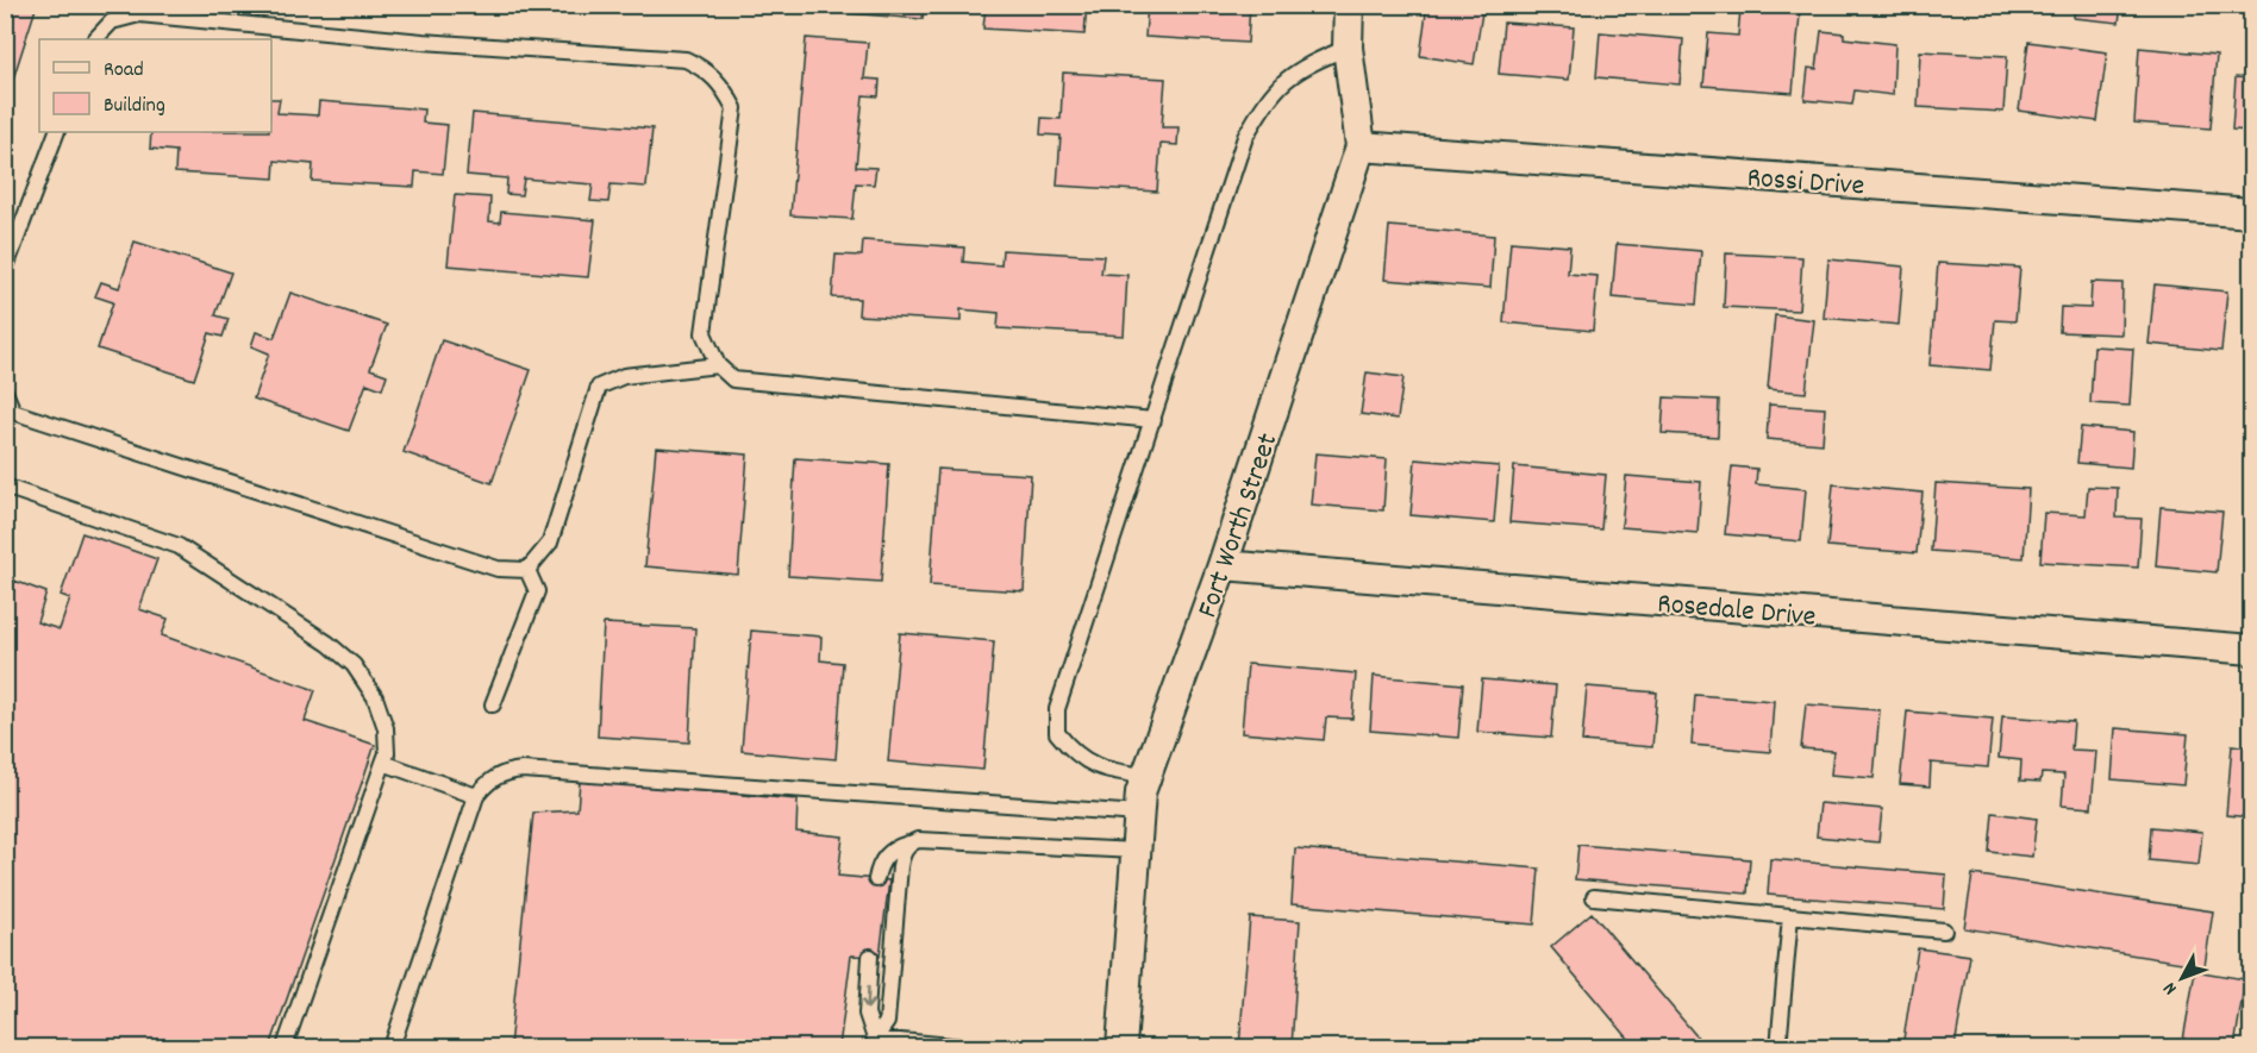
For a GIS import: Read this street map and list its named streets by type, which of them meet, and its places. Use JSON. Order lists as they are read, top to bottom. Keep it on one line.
{"streets":{"street":["Rossi Drive","Fort Worth Street","Rosedale Drive"]},"crossings":[["Rossi Drive","Fort Worth Street"],["Fort Worth Street","Rosedale Drive"]],"legend":["Road","Building"],"north":"bottom left"}
